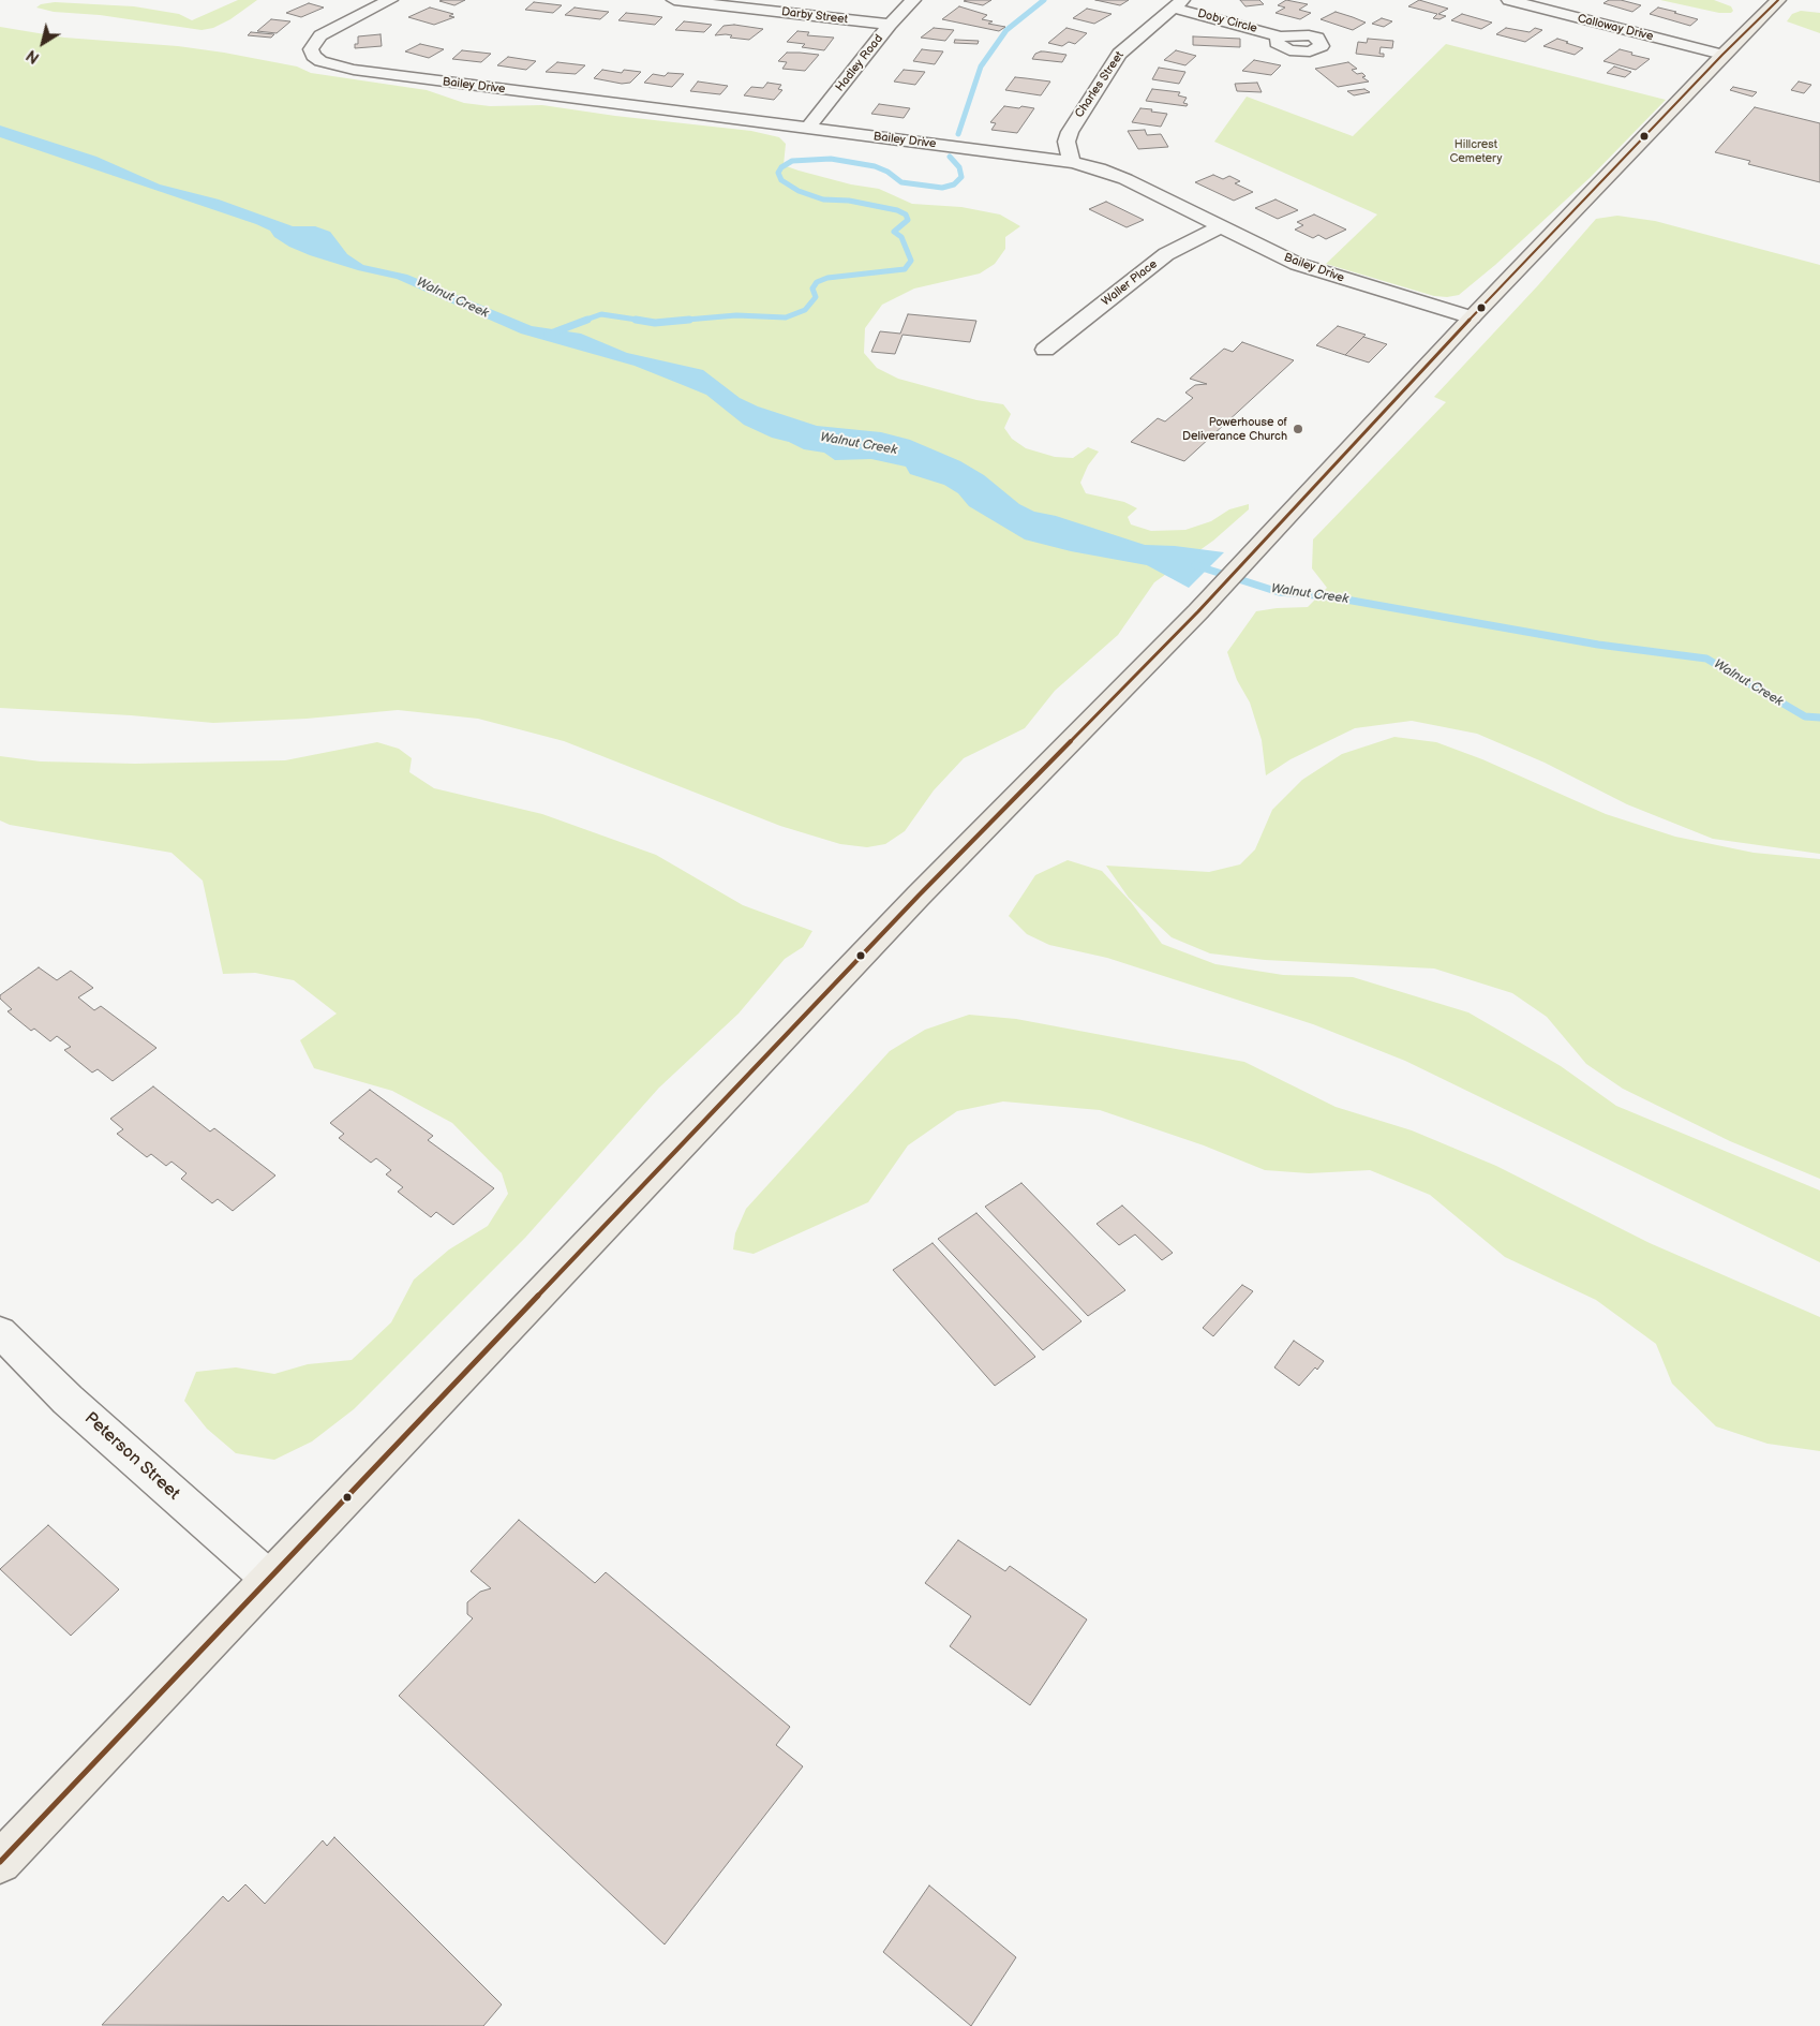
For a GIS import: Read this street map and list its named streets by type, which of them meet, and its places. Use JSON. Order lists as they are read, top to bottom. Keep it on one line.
{"streets":{"street":["Darby Street","Doby Circle","Calloway Drive","Hadley Road","Charles Street","Bailey Drive","Waller Place","Peterson Street"]},"crossings":[["Darby Street","Hadley Road"],["Doby Circle","Charles Street"],["Hadley Road","Bailey Drive"],["Charles Street","Bailey Drive"],["Bailey Drive","Waller Place"]],"water":["Walnut Creek"],"parks":["Hillcrest Cemetery"],"places":["Powerhouse of Deliverance Church"],"north":"bottom left"}
